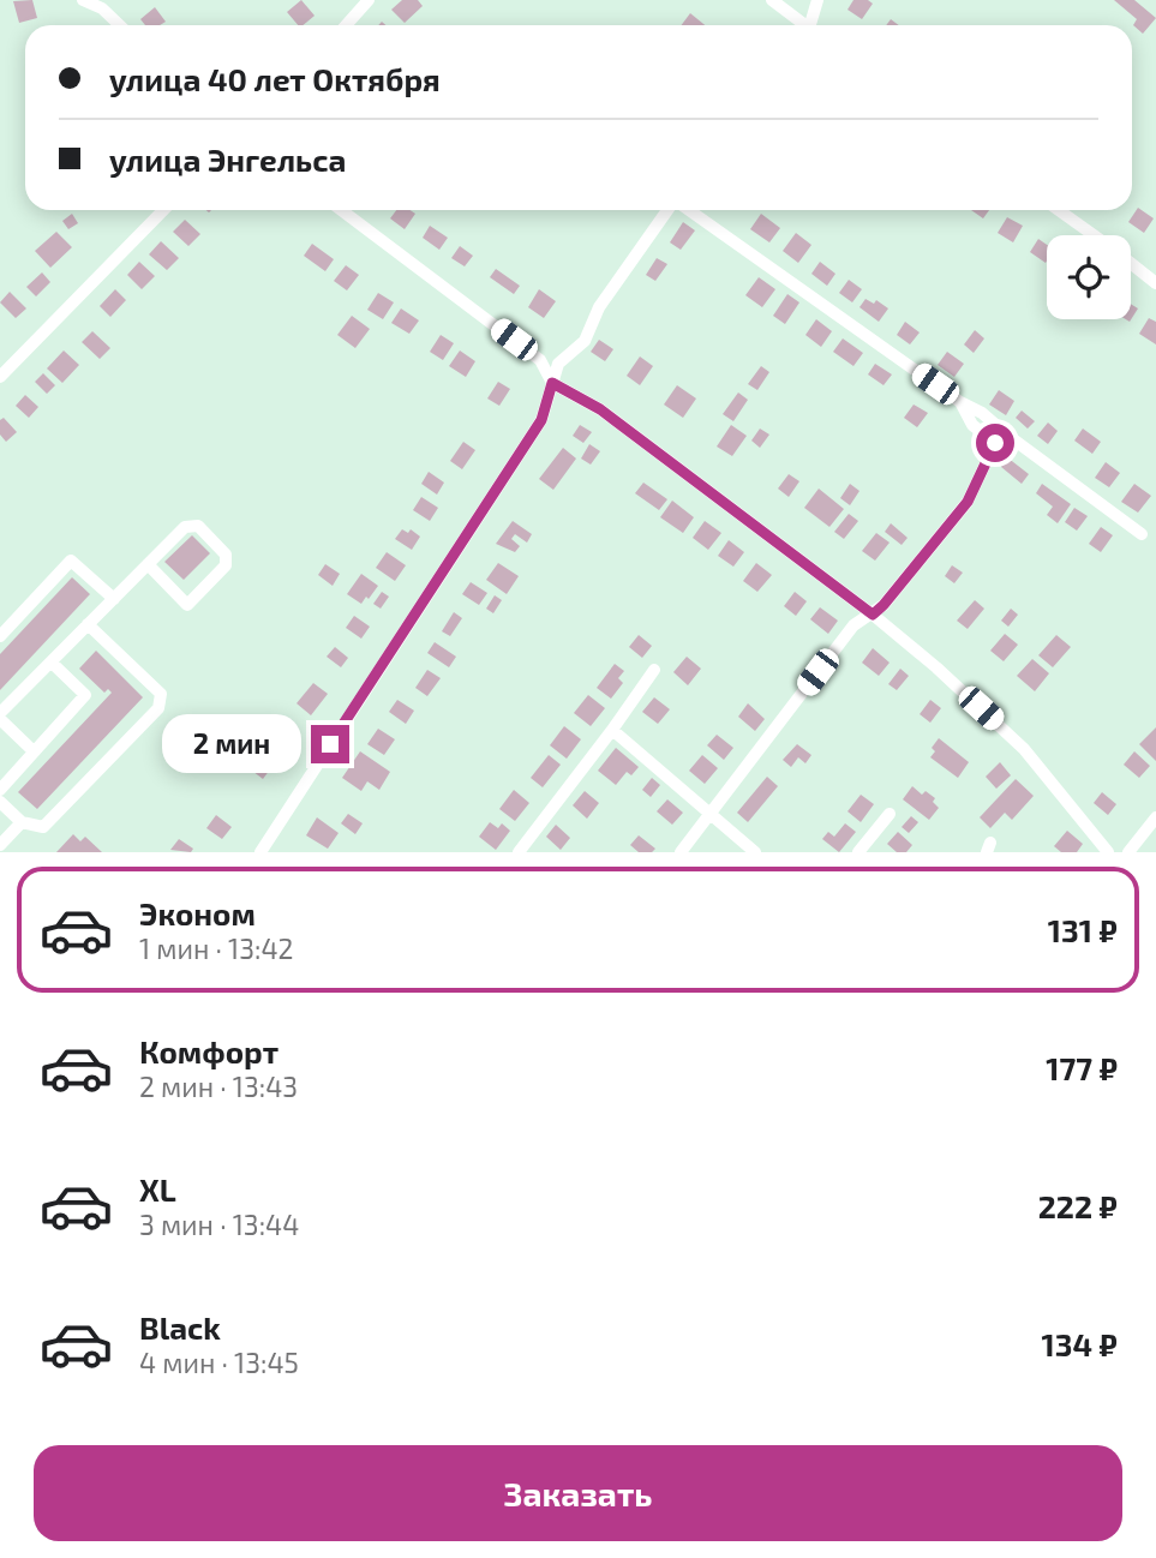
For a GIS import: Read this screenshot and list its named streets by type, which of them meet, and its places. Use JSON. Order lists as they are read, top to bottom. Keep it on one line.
{"page":{"banner":["улица 40 лет Октября","улица Энгельса"],"bubble":"2 мин","list":[{"name":"Эконом","note":"1 мин · 13:42","value":"131 ₽"},{"name":"Комфорт","note":"2 мин · 13:43","value":"177 ₽"},{"name":"XL","note":"3 мин · 13:44","value":"222 ₽"},{"name":"Black","note":"4 мин · 13:45","value":"134 ₽"}],"buttons":"Заказать"}}
